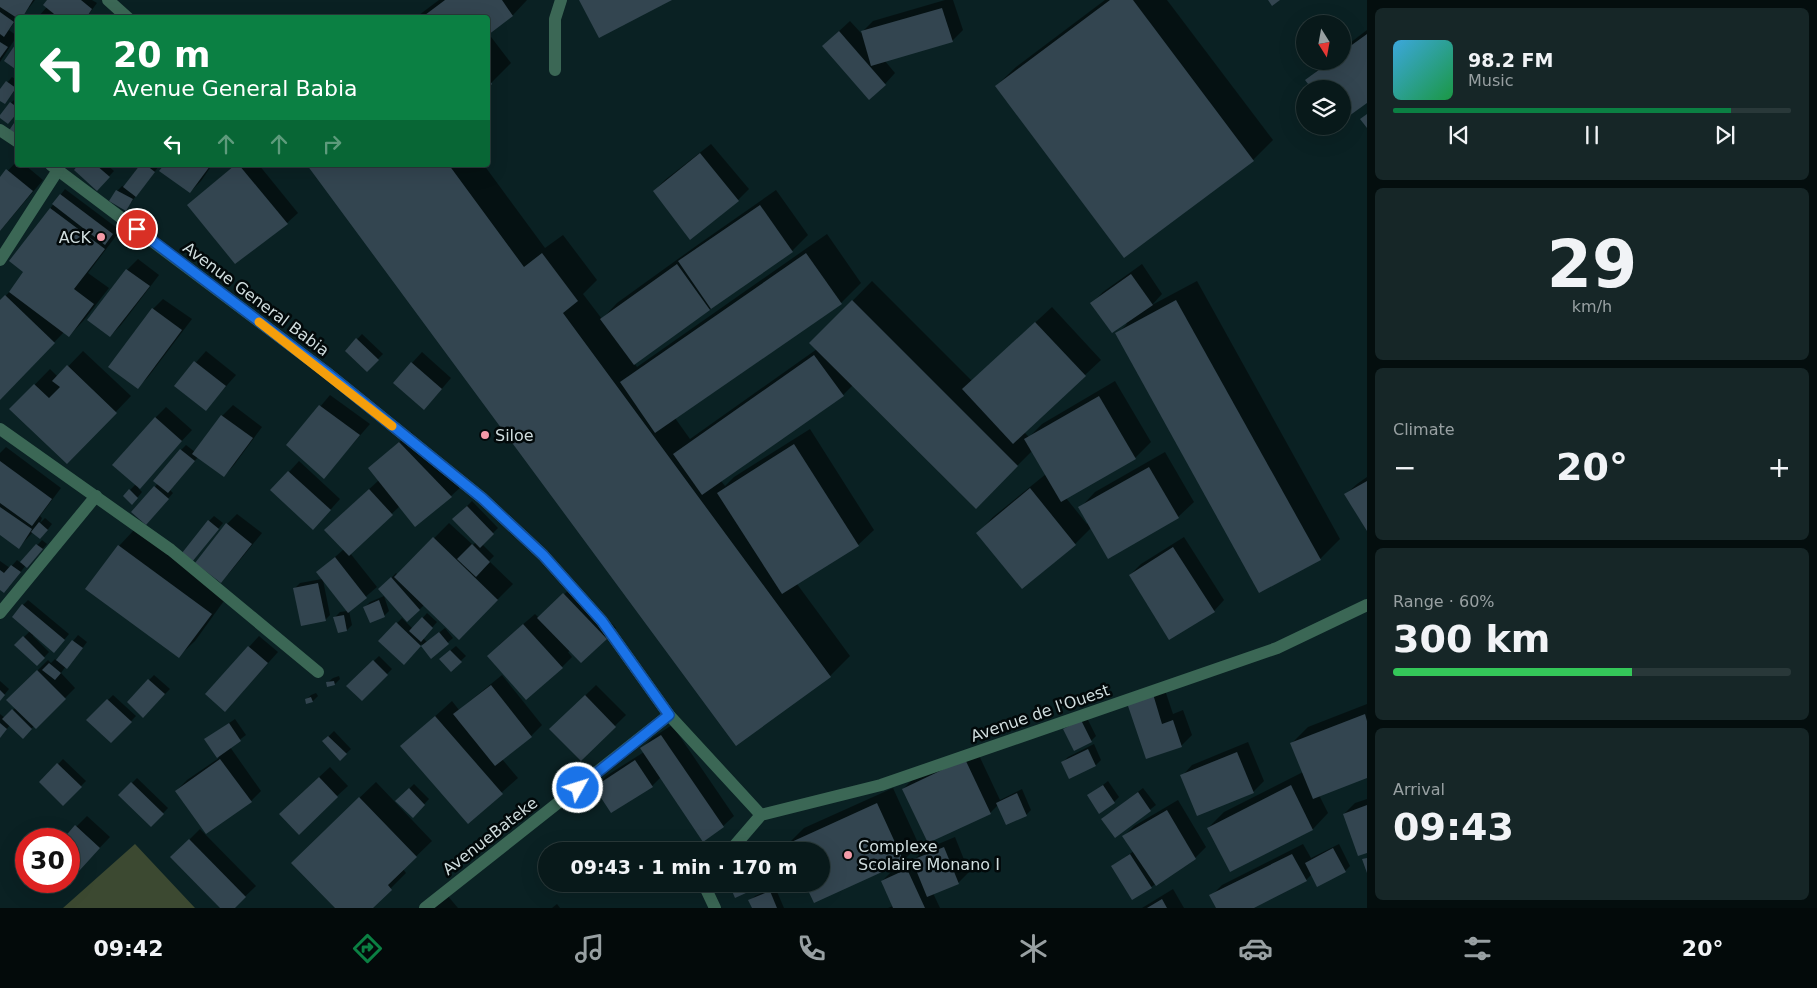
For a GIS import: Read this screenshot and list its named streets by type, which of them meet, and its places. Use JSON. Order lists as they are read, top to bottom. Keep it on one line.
{"streets":{"street":["Avenue General Babia","Avenue de l'Ouest","AvenueBateke"]},"crossings":[["Avenue General Babia","Avenue de l'Ouest"],["Avenue General Babia","AvenueBateke"]],"places":["ACK","Siloe","Complexe Scolaire Monano I"],"north":"bottom","page":{"turn":["20 m","Avenue General Babia"],"song":["98.2 FM","Music"],"tile":[["29","km/h"],"Climate",["Range · 60%","300 km"],["Arrival","09:43"]],"heat":["−","20°","+"],"limit":"30","trip":"09:43 · 1 min · 170 m","tabs":["09:42","20°"]}}
